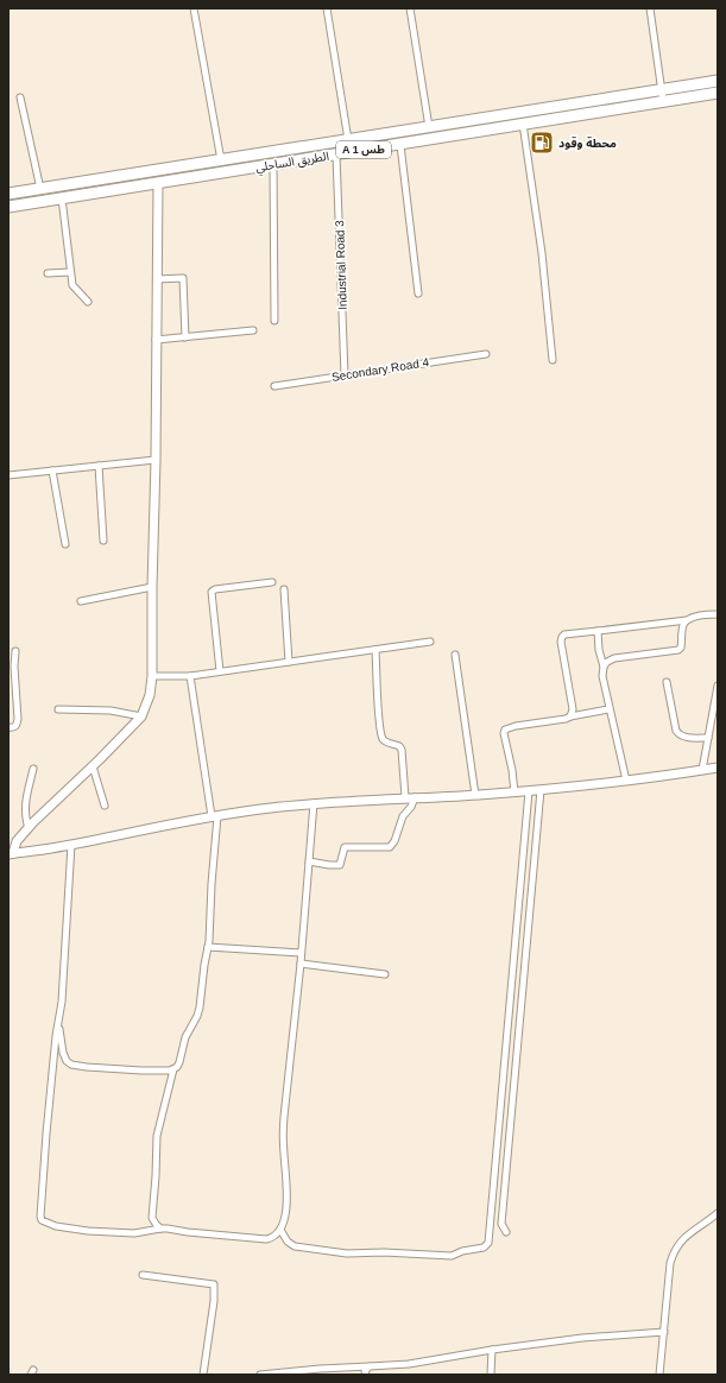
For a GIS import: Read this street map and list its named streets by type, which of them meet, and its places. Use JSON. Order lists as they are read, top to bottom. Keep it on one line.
{"streets":{"highway":["A 1 طس","الطريق الساحلي"],"street":["Industrial Road 3","Secondary Road 4"]},"crossings":[["الطريق الساحلي","Industrial Road 3"],["Industrial Road 3","Secondary Road 4"]],"places":{"fuel station":["محطة وقود"]}}
